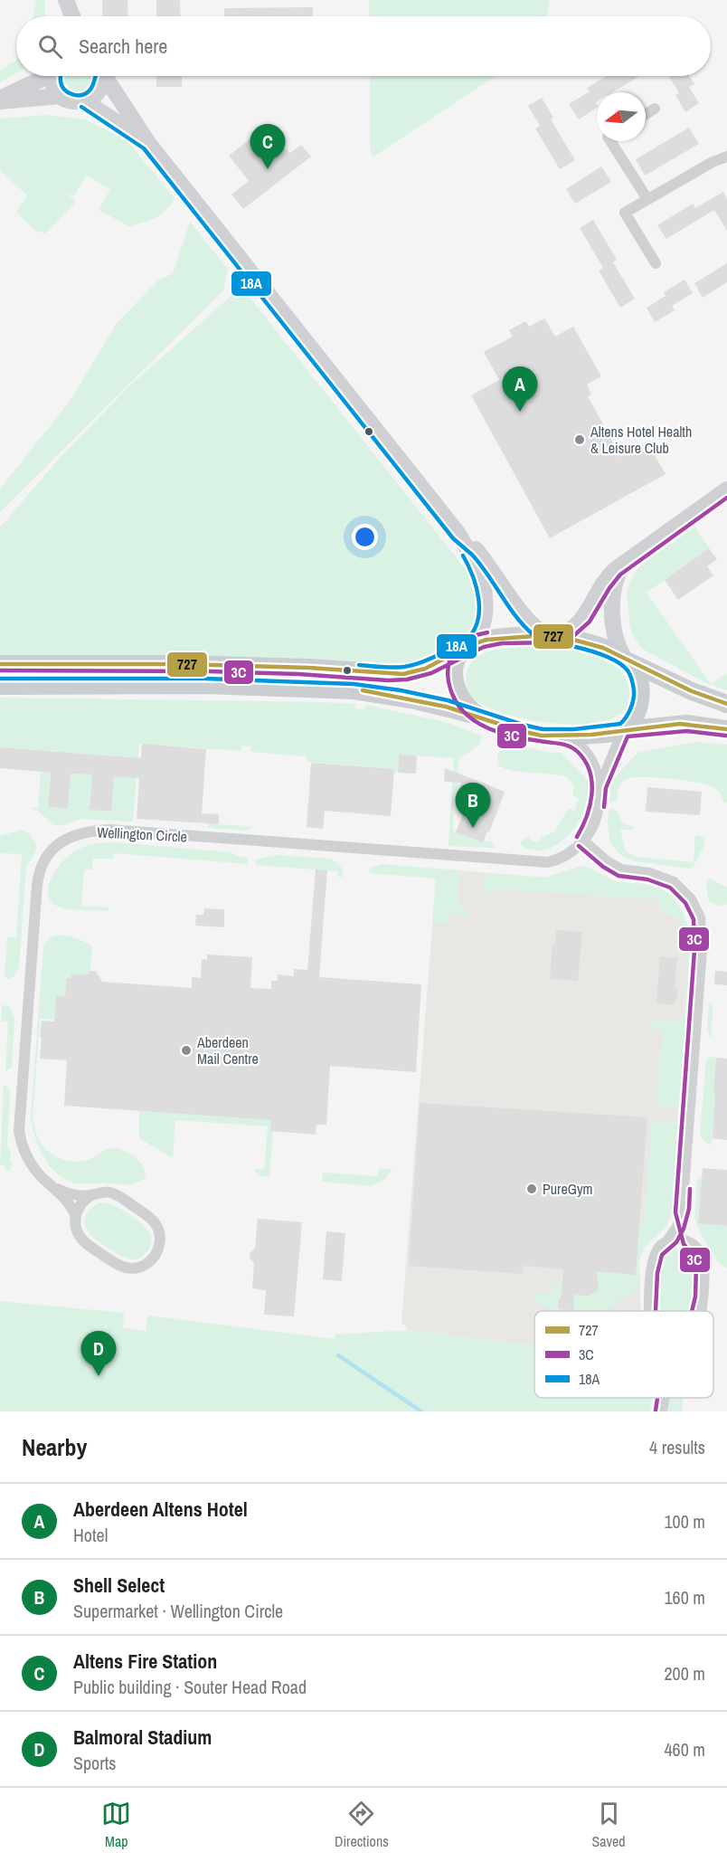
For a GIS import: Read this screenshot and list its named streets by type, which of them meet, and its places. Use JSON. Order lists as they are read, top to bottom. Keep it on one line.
{"streets":{"street":["Wellington Circle"]},"places":["Altens Hotel Health & Leisure Club","Aberdeen Mail Centre","PureGym"],"lines":["transit line 18A","transit line 3C","transit line 727"],"legend":["727","3C","18A"],"north":"left","page":{"search":"Search here","pins":["C","A","B","D"],"heading":["Nearby","4 results"],"list":[{"mark":"A","name":"Aberdeen Altens Hotel","note":"Hotel","value":"100 m"},{"mark":"B","name":"Shell Select","note":"Supermarket · Wellington Circle","value":"160 m"},{"mark":"C","name":"Altens Fire Station","note":"Public building · Souter Head Road","value":"200 m"},{"mark":"D","name":"Balmoral Stadium","note":"Sports","value":"460 m"}],"nav":["Map","Directions","Saved"]}}
